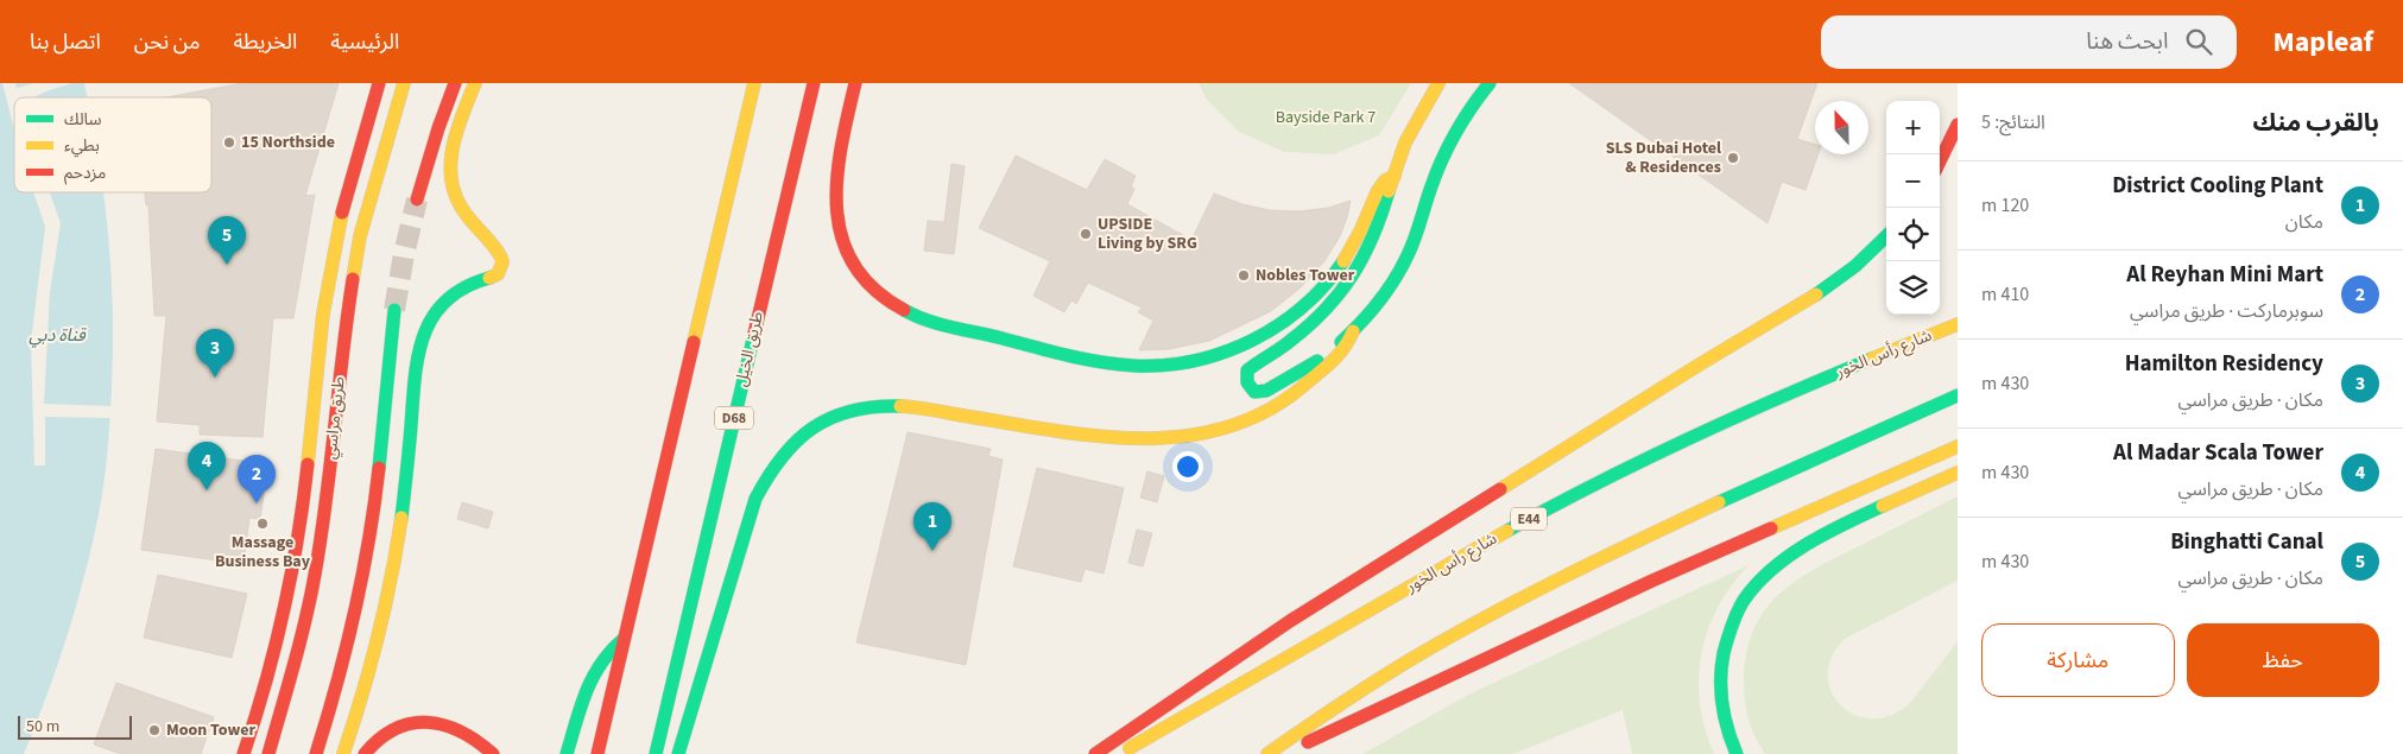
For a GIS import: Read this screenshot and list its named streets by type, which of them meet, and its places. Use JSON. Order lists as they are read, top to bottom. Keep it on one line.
{"streets":{"main road":["طريق الخيل","شارع رأس الخور","طريق مراسي","D68","E44"]},"water":["قناة دبي"],"parks":["Bayside Park 7"],"places":["15 Northside","SLS Dubai Hotel & Residences","UPSIDE Living by SRG","Nobles Tower","Massage Business Bay","Moon Tower"],"legend":["سالك","بطيء","مزدحم"],"scale_bar":"50 m","north":"top","page":{"header":"Mapleaf","search":"ابحث هنا","nav":["الرئيسية","الخريطة","من نحن","اتصل بنا"],"heading":["بالقرب منك","النتائج: 5"],"map_buttons":["+","−"],"list":[{"mark":"1","name":"District Cooling Plant","note":"مكان","value":"120 m"},{"mark":"2","name":"Al Reyhan Mini Mart","note":"سوبرماركت · طريق مراسي","value":"410 m"},{"mark":"3","name":"Hamilton Residency","note":"مكان · طريق مراسي","value":"430 m"},{"mark":"4","name":"Al Madar Scala Tower","note":"مكان · طريق مراسي","value":"430 m"},{"mark":"5","name":"Binghatti Canal","note":"مكان · طريق مراسي","value":"430 m"}],"pins":["5","3","4","2","1"],"buttons":["حفظ","مشاركة"],"scale":"50 m"}}
